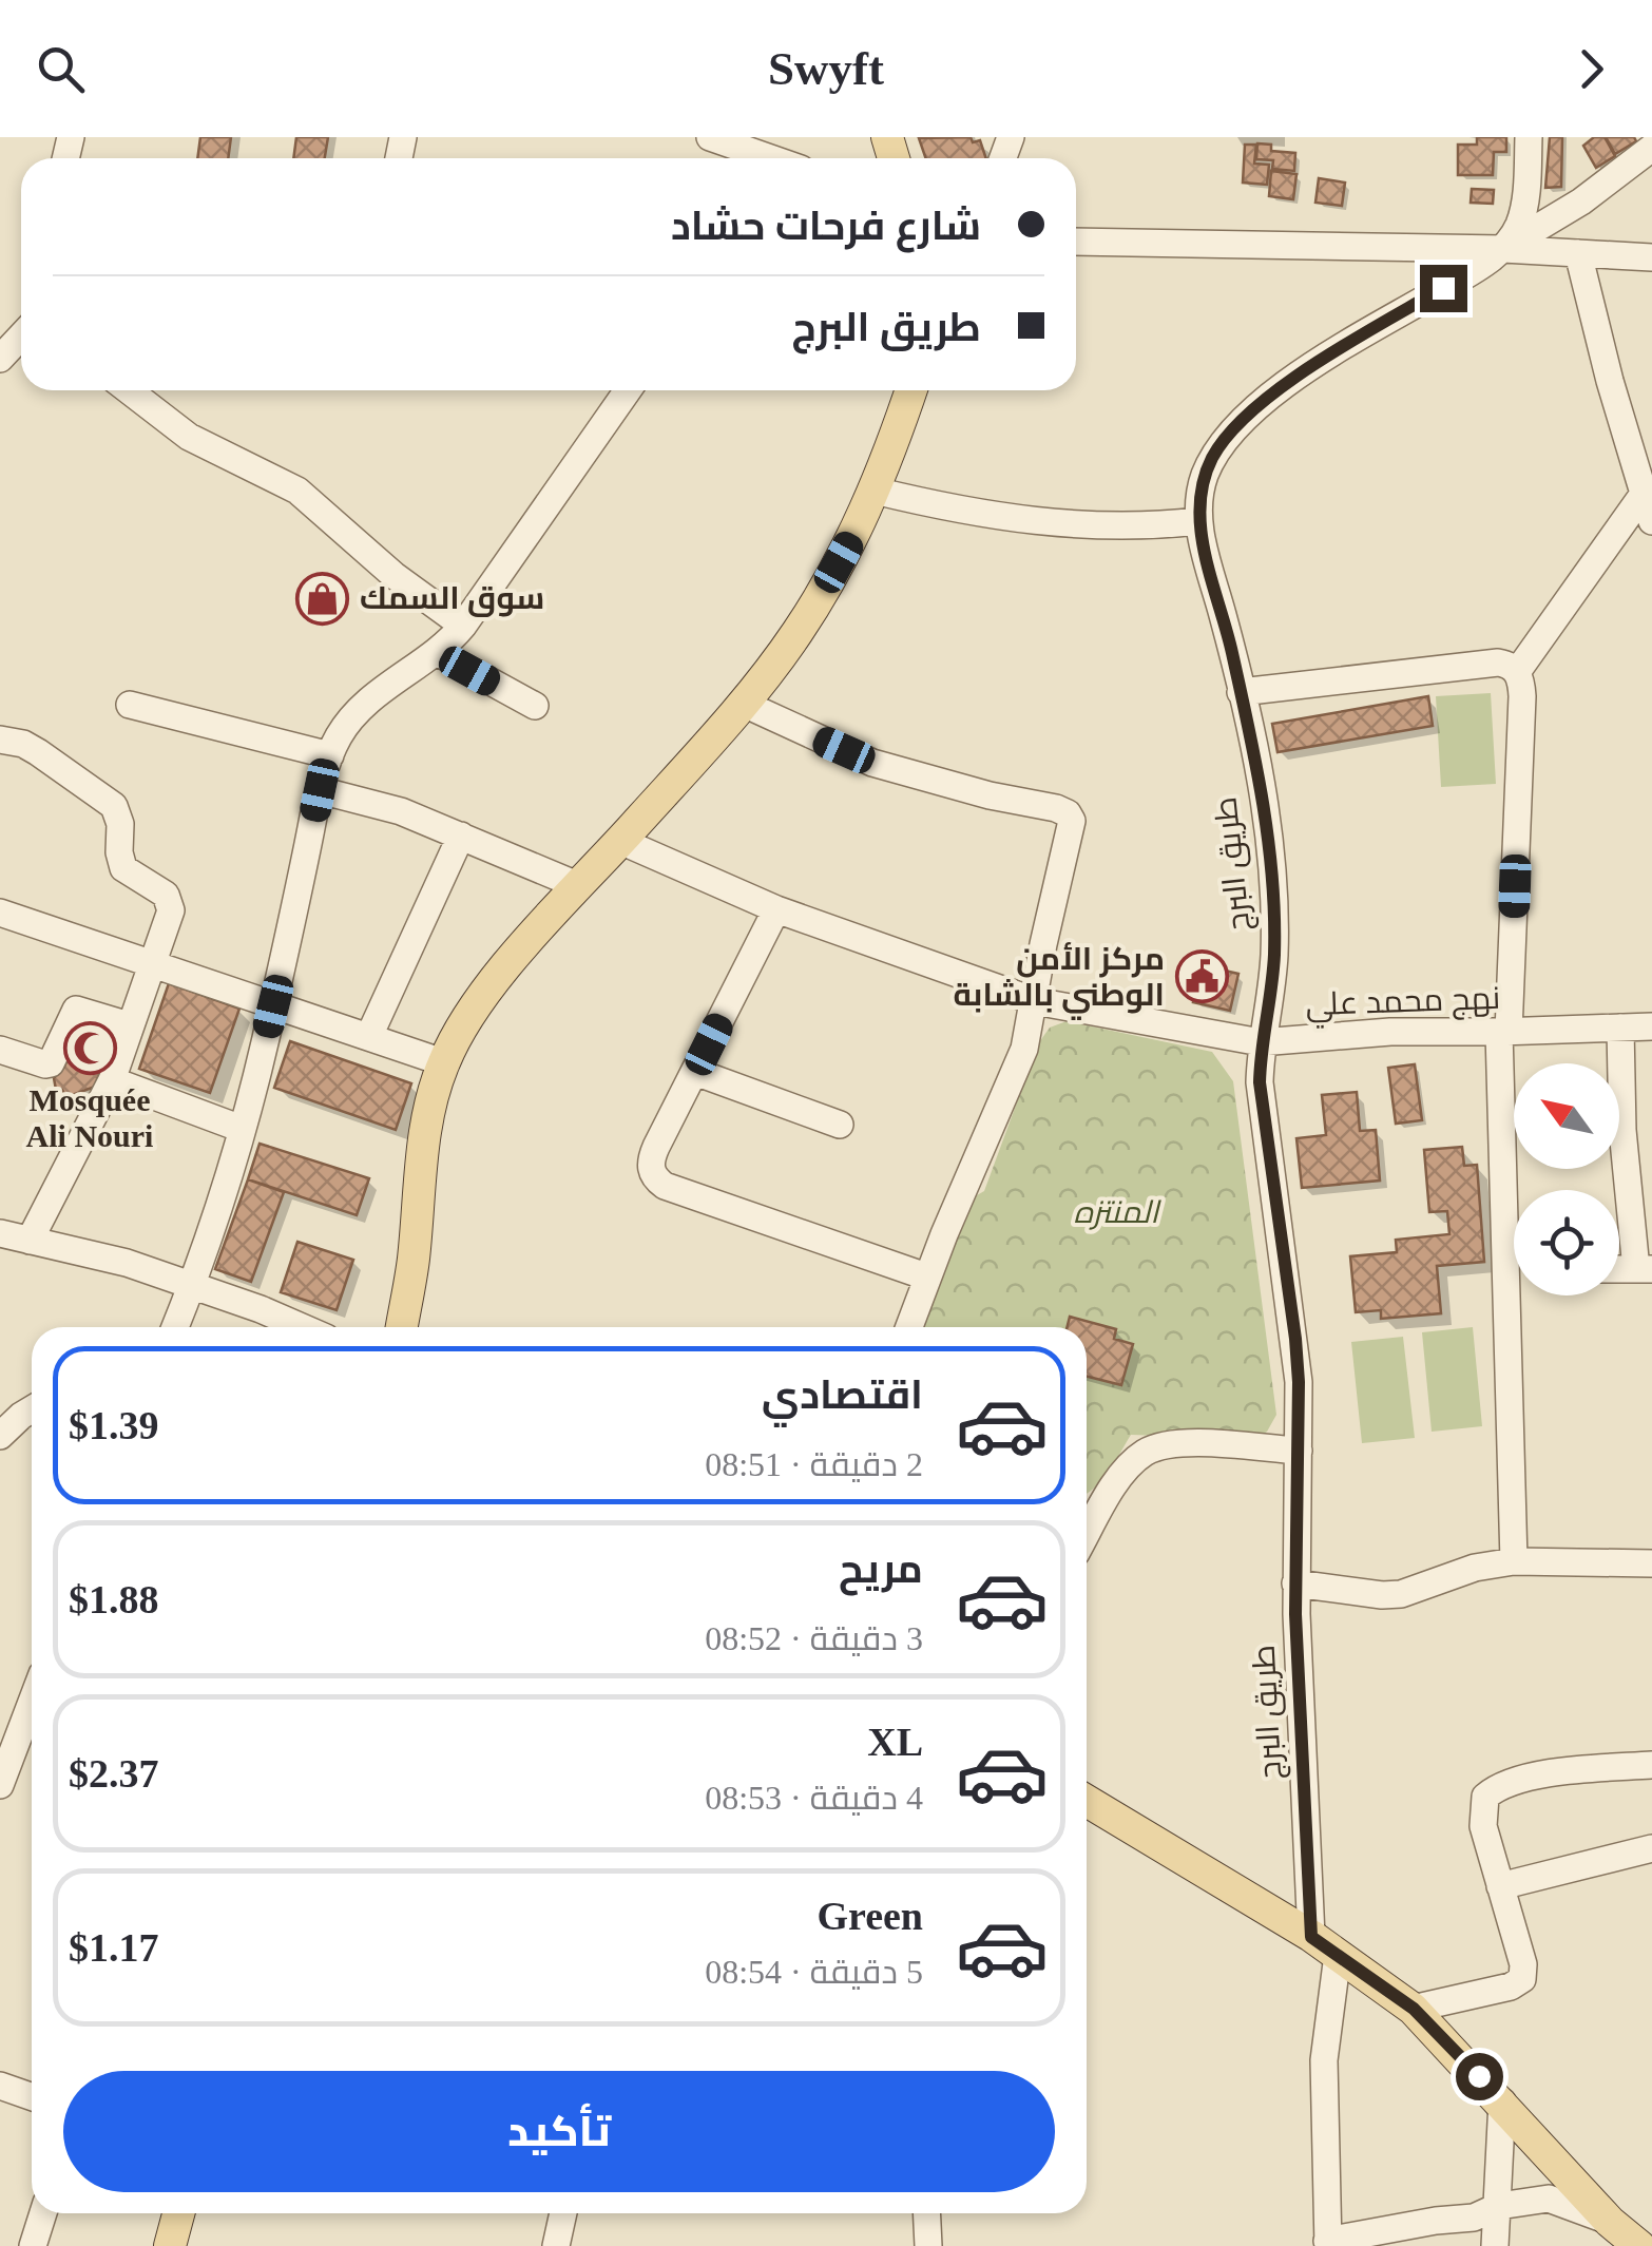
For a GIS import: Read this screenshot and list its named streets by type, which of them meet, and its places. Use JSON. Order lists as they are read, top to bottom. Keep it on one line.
{"streets":{"street":["طريق البرج","نهج محمد علي"]},"crossings":[["طريق البرج","نهج محمد علي"]],"parks":["المنتزه"],"places":{"shop":["سوق السمك"],"public building":["مركز الأمن الوطني بالشابة"],"mosque":["Mosquée Ali Nouri"]},"north":"top left","page":{"header":"Swyft","banner":["شارع فرحات حشاد","طريق البرج"],"list":[{"name":"اقتصادي","note":"2 دقيقة · 08:51","value":"$1.39"},{"name":"مريح","note":"3 دقيقة · 08:52","value":"$1.88"},{"name":"XL","note":"4 دقيقة · 08:53","value":"$2.37"},{"name":"Green","note":"5 دقيقة · 08:54","value":"$1.17"}],"buttons":"تأكيد"}}
